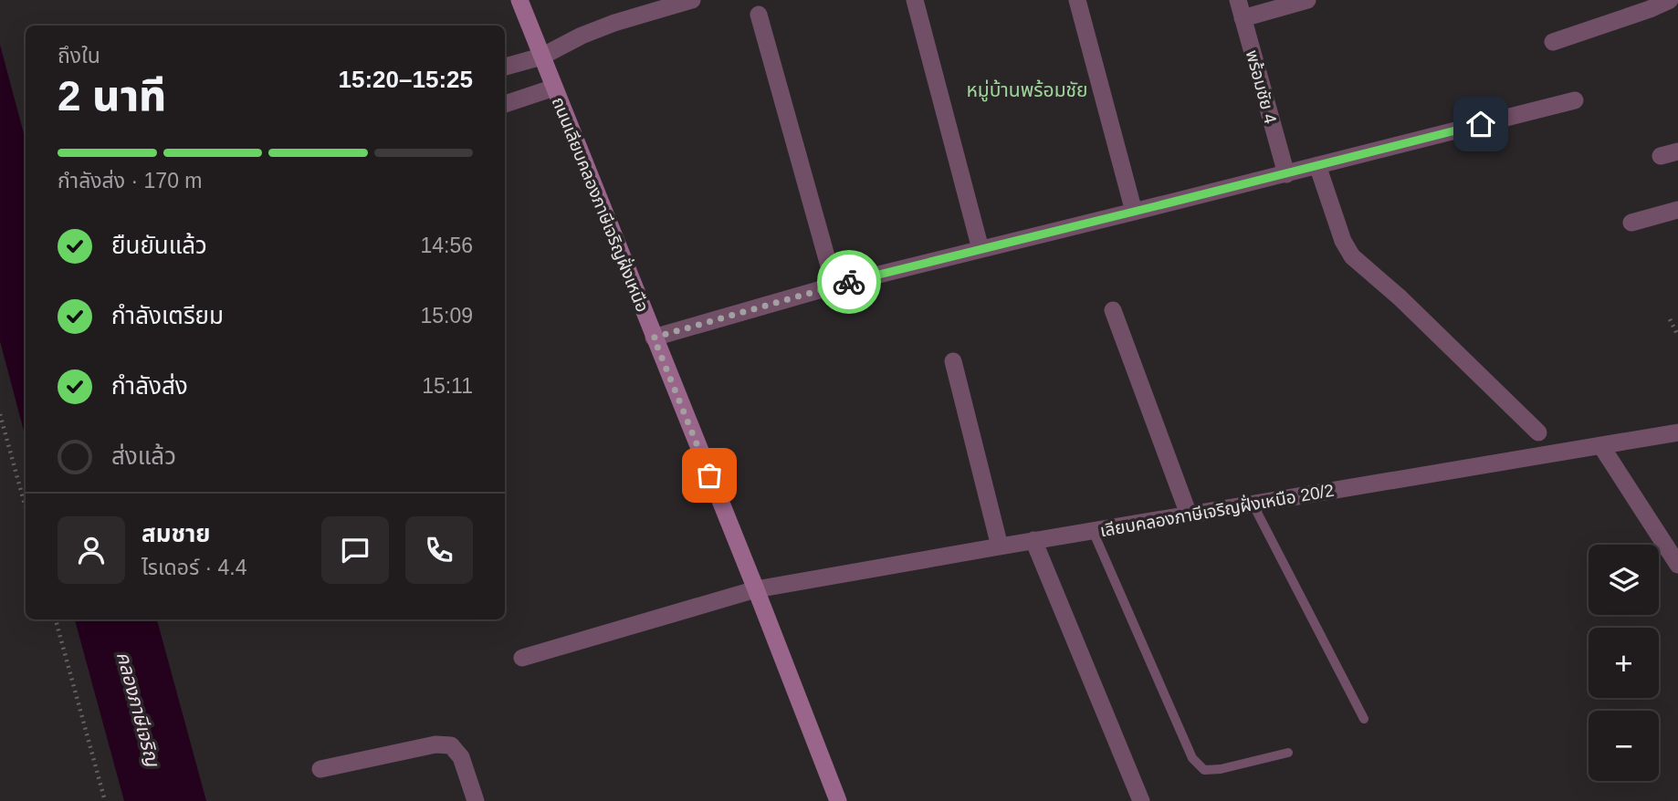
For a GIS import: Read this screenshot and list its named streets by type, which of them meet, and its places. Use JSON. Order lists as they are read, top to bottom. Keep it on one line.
{"streets":{"main road":["ถนนเลียบคลองภาษีเจริญฝั่งเหนือ"],"street":["พร้อมชัย 4","เลียบคลองภาษีเจริญฝั่งเหนือ 20/2"]},"crossings":[["ถนนเลียบคลองภาษีเจริญฝั่งเหนือ","เลียบคลองภาษีเจริญฝั่งเหนือ 20/2"]],"districts":["หมู่บ้านพร้อมชัย"],"water":["คลองภาษีเจริญ"],"page":{"heading":["2 นาที","ถึงใน","15:20–15:25"],"panel":["สมชาย","ไรเดอร์ · 4.4"],"bar":"กำลังส่ง · 170 m","list":[["ยืนยันแล้ว","14:56"],["กำลังเตรียม","15:09"],["กำลังส่ง","15:11"],"ส่งแล้ว"],"map_buttons":["+","−"]}}
